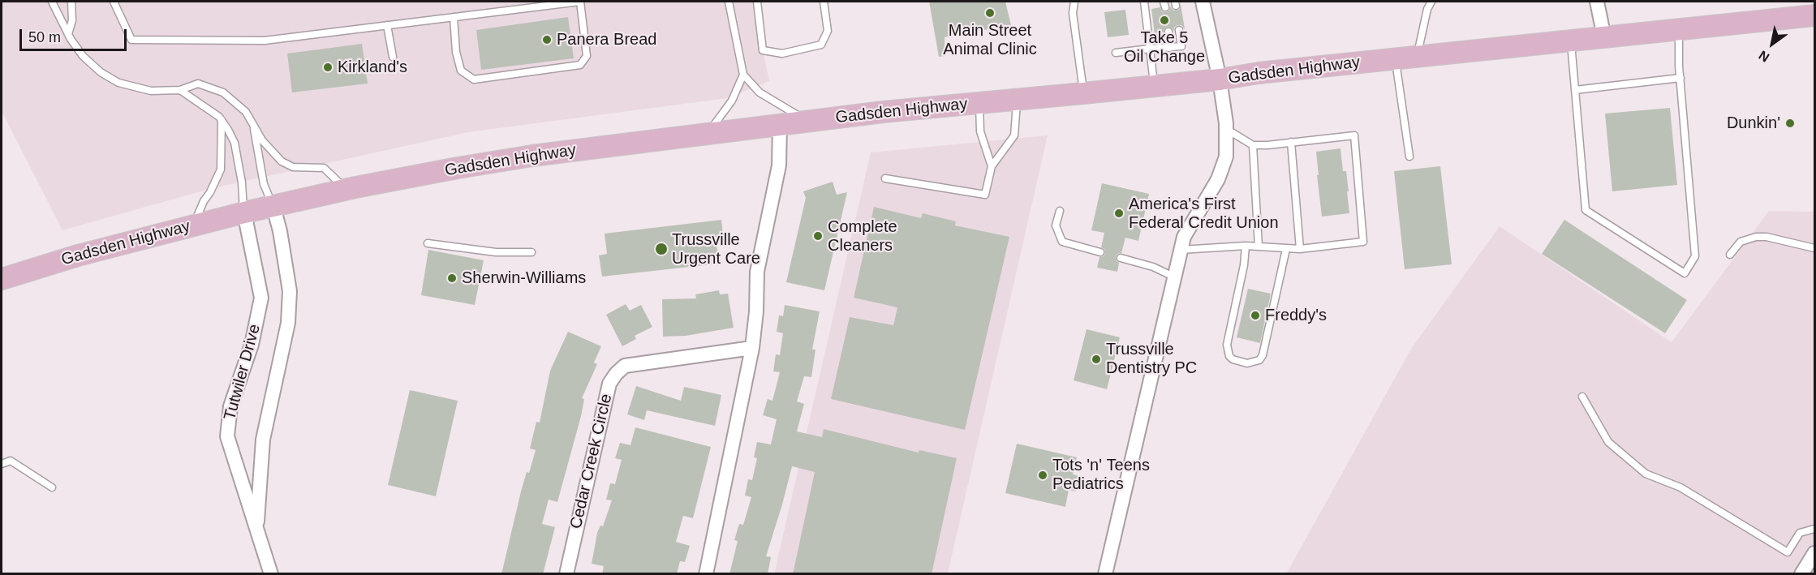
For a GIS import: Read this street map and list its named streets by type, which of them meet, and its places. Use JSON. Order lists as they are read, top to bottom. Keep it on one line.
{"streets":{"main road":["Gadsden Highway"],"street":["Tutwiler Drive","Cedar Creek Circle"]},"crossings":[["Gadsden Highway","Tutwiler Drive"]],"places":["Main Street Animal Clinic","Take 5 Oil Change","Panera Bread","Kirkland's","Dunkin'","America's First Federal Credit Union","Complete Cleaners","Trussville Urgent Care","Sherwin-Williams","Freddy's","Trussville Dentistry PC","Tots 'n' Teens Pediatrics"],"scale_bar":"50 m","north":"bottom left"}
